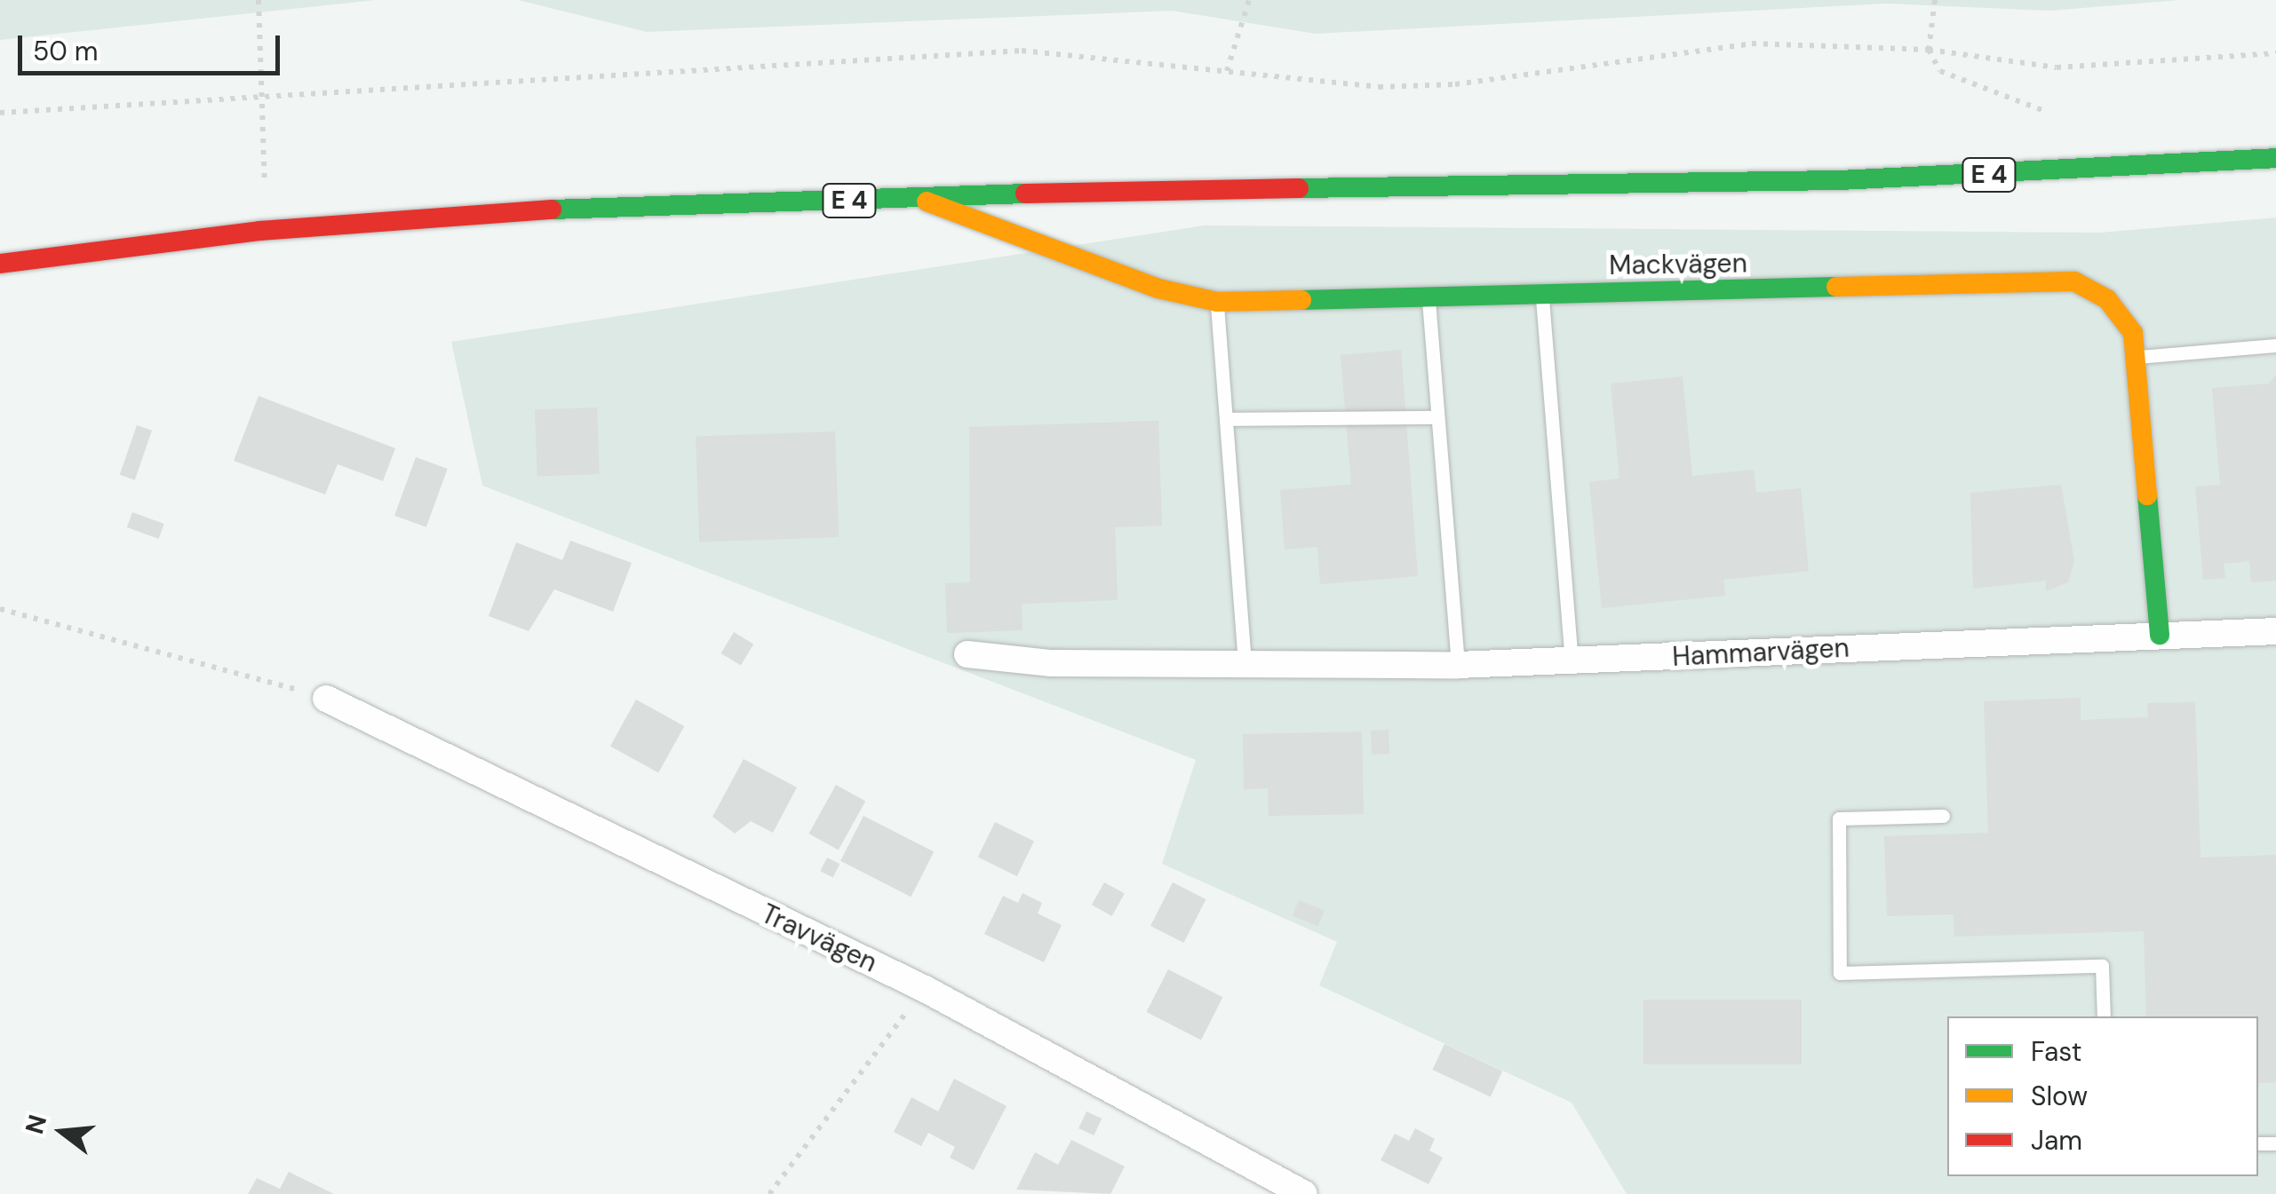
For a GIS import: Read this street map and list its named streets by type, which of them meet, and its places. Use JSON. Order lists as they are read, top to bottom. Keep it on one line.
{"streets":{"main road":["E 4","Mackvägen"],"street":["Hammarvägen","Travvägen"]},"crossings":[["E 4","Mackvägen"],["Mackvägen","Hammarvägen"]],"legend":["Fast","Slow","Jam"],"scale_bar":"50 m","north":"left"}
